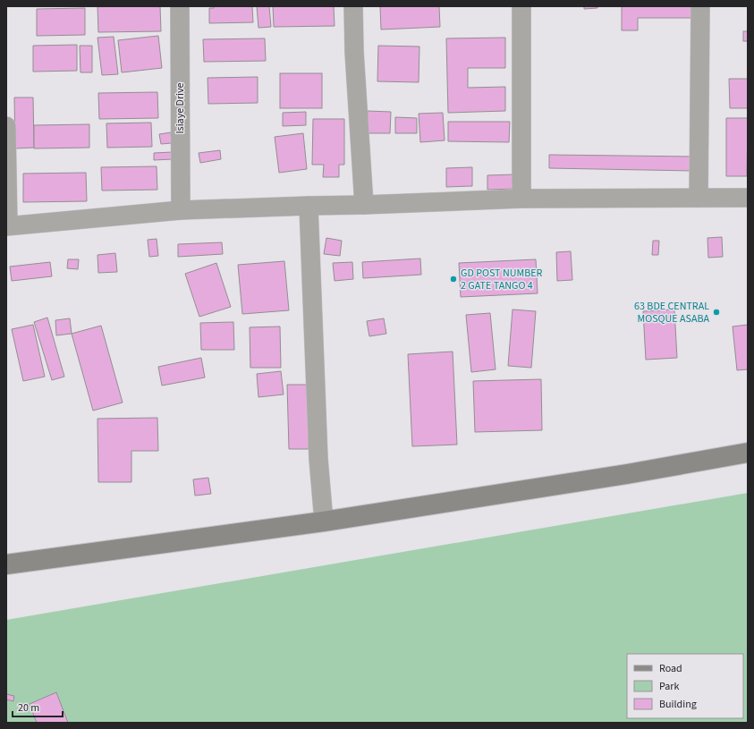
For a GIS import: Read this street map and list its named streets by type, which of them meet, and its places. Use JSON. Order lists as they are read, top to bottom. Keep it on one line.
{"streets":{"street":["Isiaye Drive"]},"places":["GD POST NUMBER 2 GATE TANGO 4","63 BDE CENTRAL MOSQUE ASABA"],"legend":["Road","Park","Building"],"scale_bar":"20 m"}
